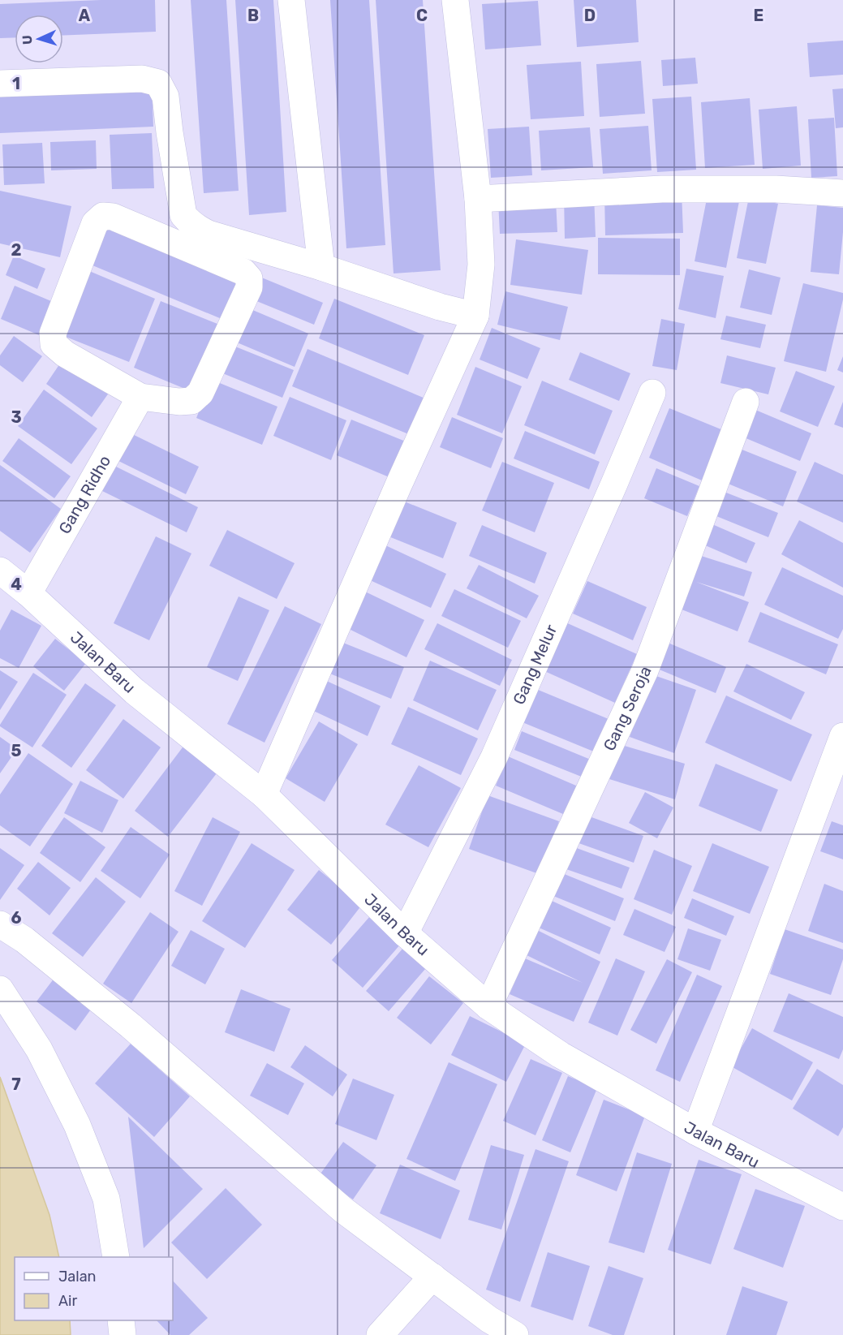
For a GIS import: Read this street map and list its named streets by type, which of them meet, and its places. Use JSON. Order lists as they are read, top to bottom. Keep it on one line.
{"streets":{"street":["Gang Ridho","Jalan Baru","Gang Melur","Gang Seroja"]},"crossings":[["Gang Ridho","Jalan Baru"],["Jalan Baru","Gang Melur"],["Jalan Baru","Gang Seroja"]],"legend":["Jalan","Air"],"north":"left","grid":{"columns":["A","B","C","D","E"],"rows":["1","2","3","4","5","6","7"]}}
